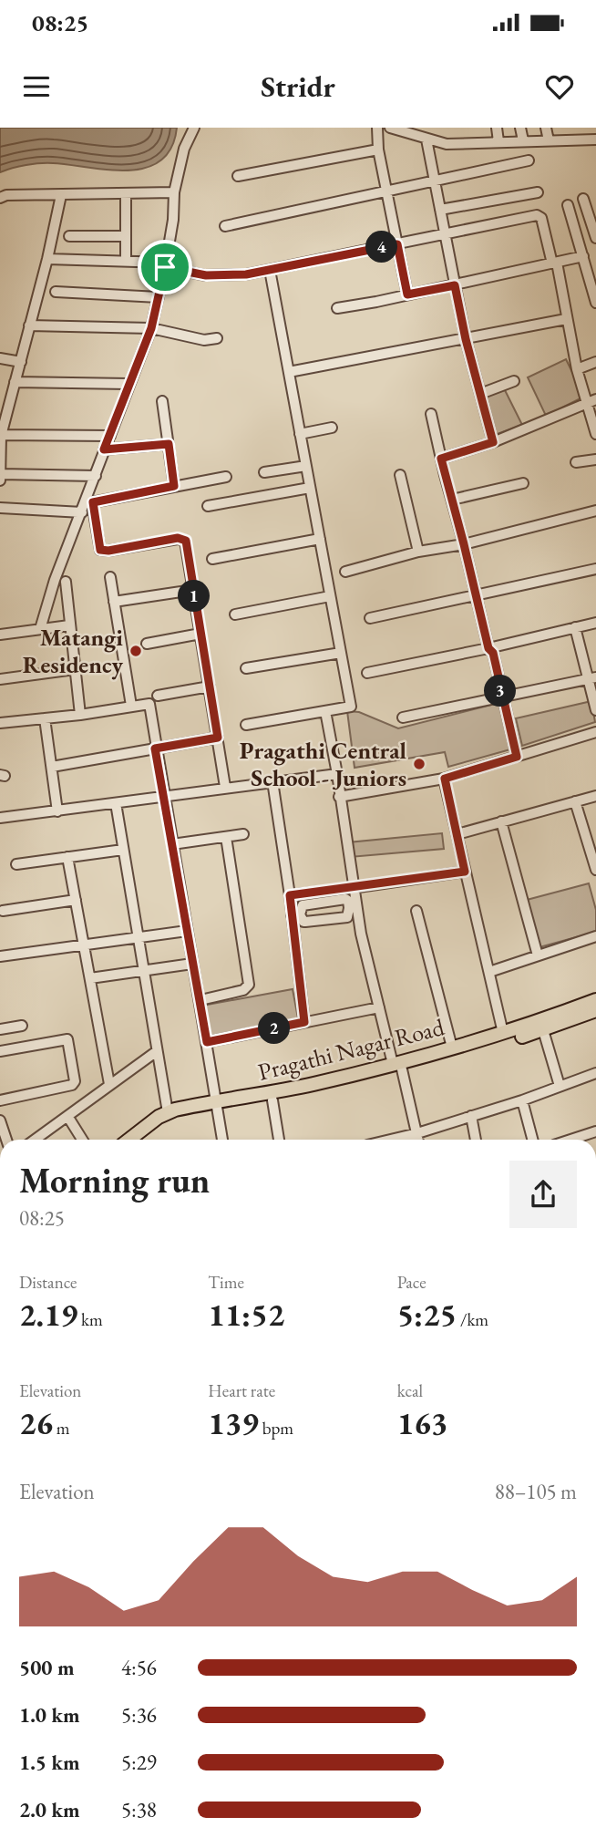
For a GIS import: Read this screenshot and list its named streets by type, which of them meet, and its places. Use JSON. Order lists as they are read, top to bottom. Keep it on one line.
{"streets":{"main road":["Pragathi Nagar Road"]},"places":["Matangi Residency","Pragathi Central School - Juniors"],"page":{"status":"08:25","header":"Stridr","pins":["4","1","3","2"],"heading":["Morning run","08:25"],"stats":[["Distance","2.19 km"],["Time","11:52"],["Pace","5:25 /km"],["Elevation","26 m"],["Heart rate","139 bpm"],["kcal","163"]],"chart":["Elevation","88–105 m"],"list":[{"name":"500 m","note":"4:56"},{"name":"1.0 km","note":"5:36"},{"name":"1.5 km","note":"5:29"},{"name":"2.0 km","note":"5:38"}]}}
